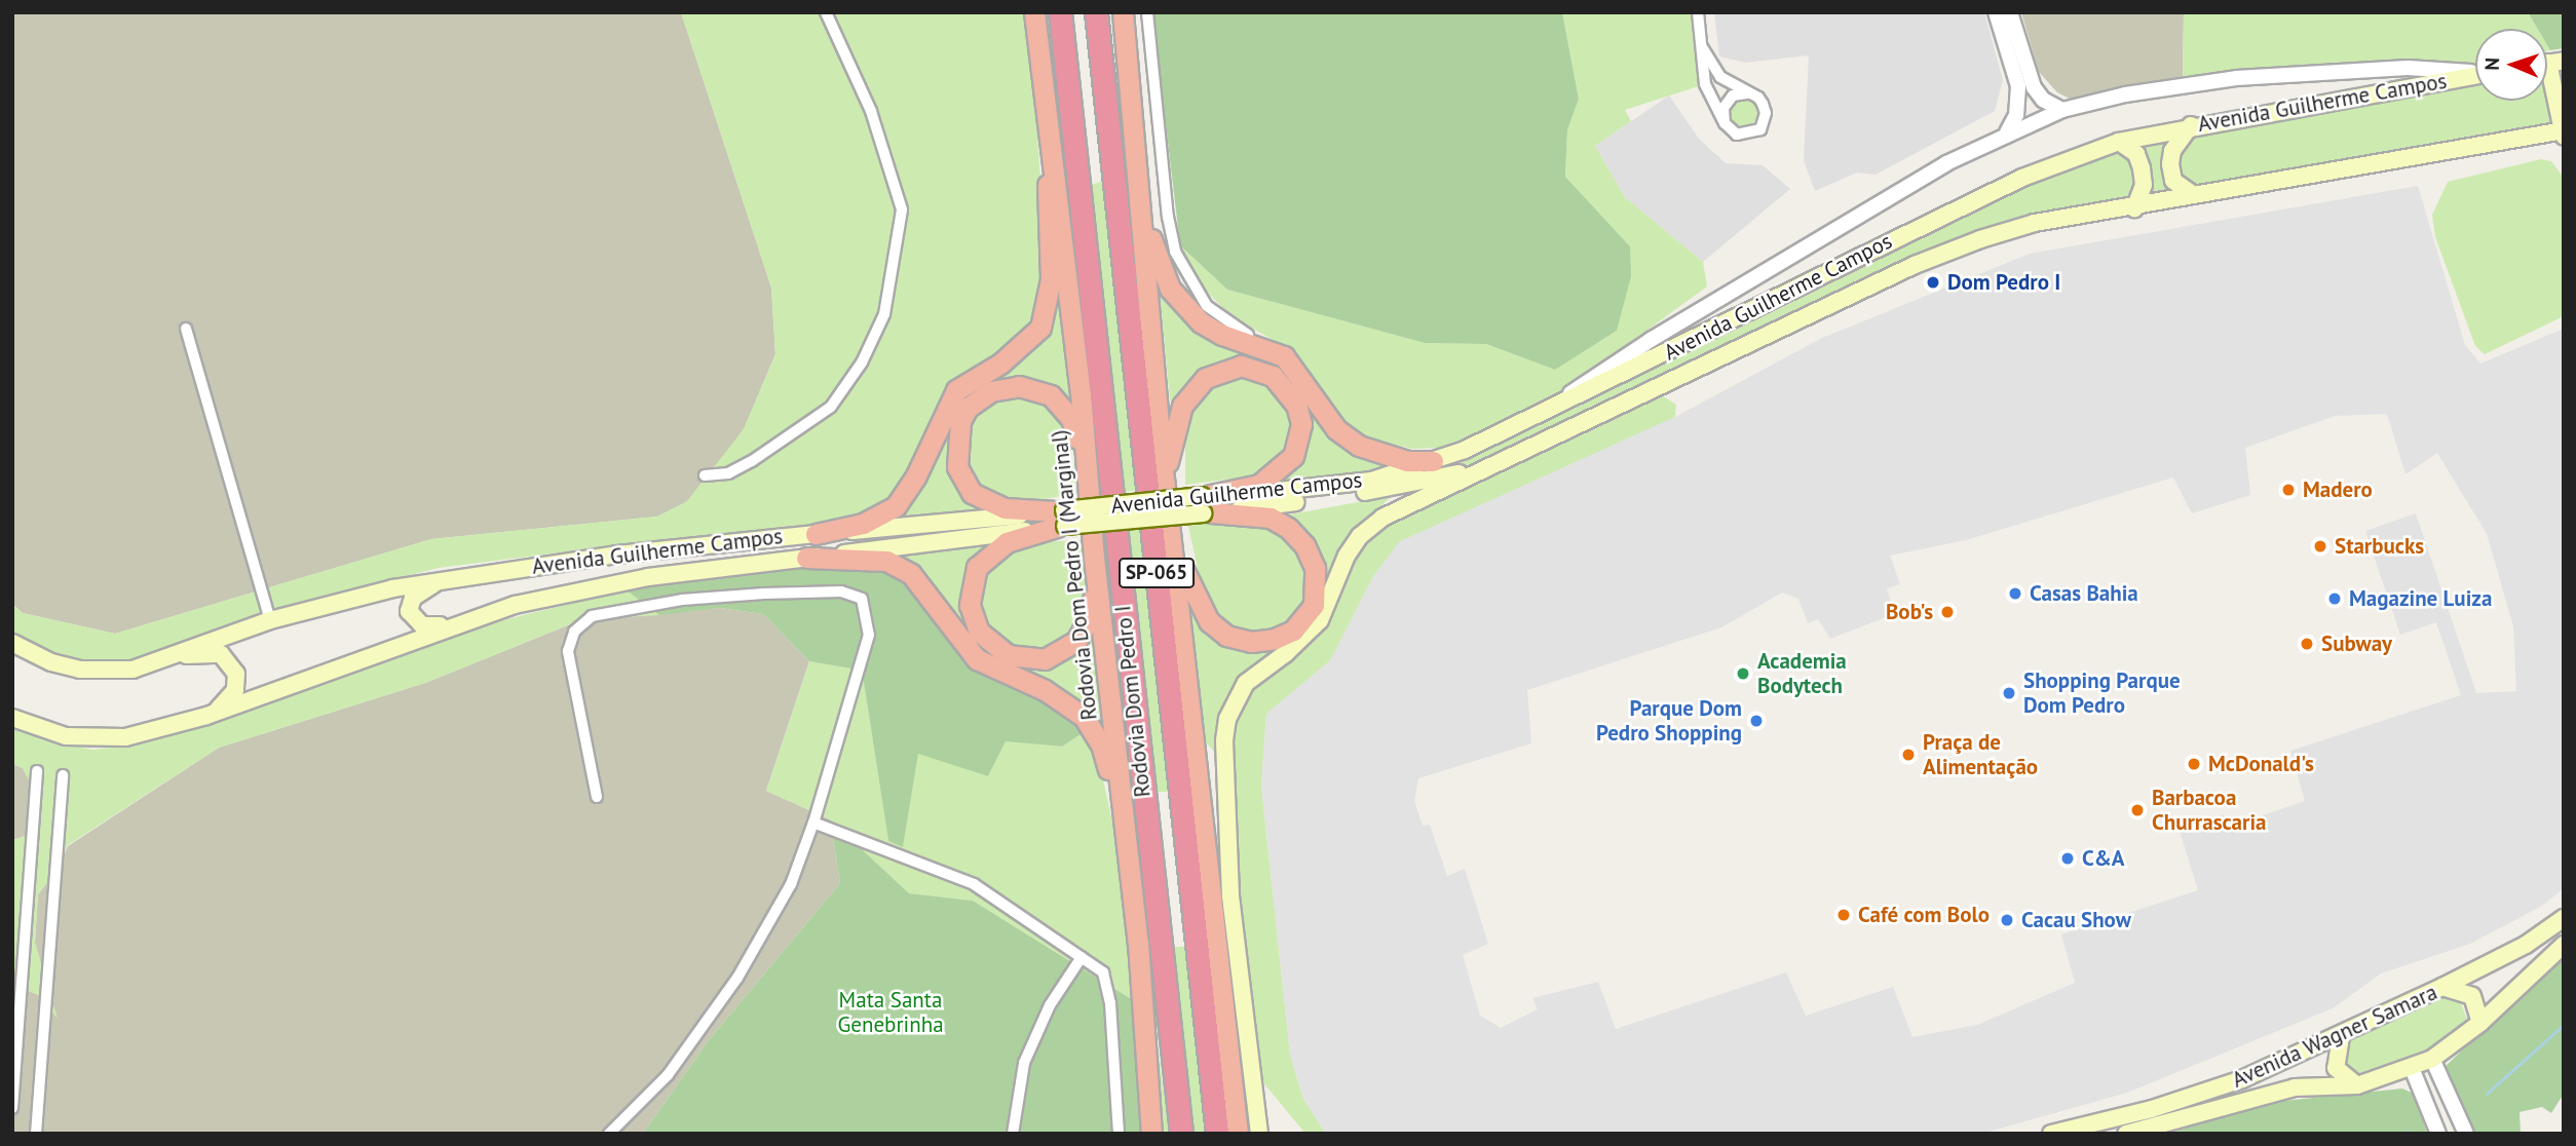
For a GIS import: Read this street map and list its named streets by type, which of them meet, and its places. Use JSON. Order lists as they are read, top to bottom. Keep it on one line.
{"streets":{"highway":["SP-065","Rodovia Dom Pedro I (Marginal)","Rodovia Dom Pedro I"],"main road":["Avenida Guilherme Campos","Avenida Wagner Samara"]},"parks":["Mata Santa Genebrinha"],"places":["Dom Pedro I","Madero","Starbucks","Casas Bahia","Magazine Luiza","Bob's","Subway","Academia Bodytech","Shopping Parque Dom Pedro","Parque Dom Pedro Shopping","Praça de Alimentação","McDonald's","Barbacoa Churrascaria","C&A","Café com Bolo","Cacau Show"],"north":"left"}
